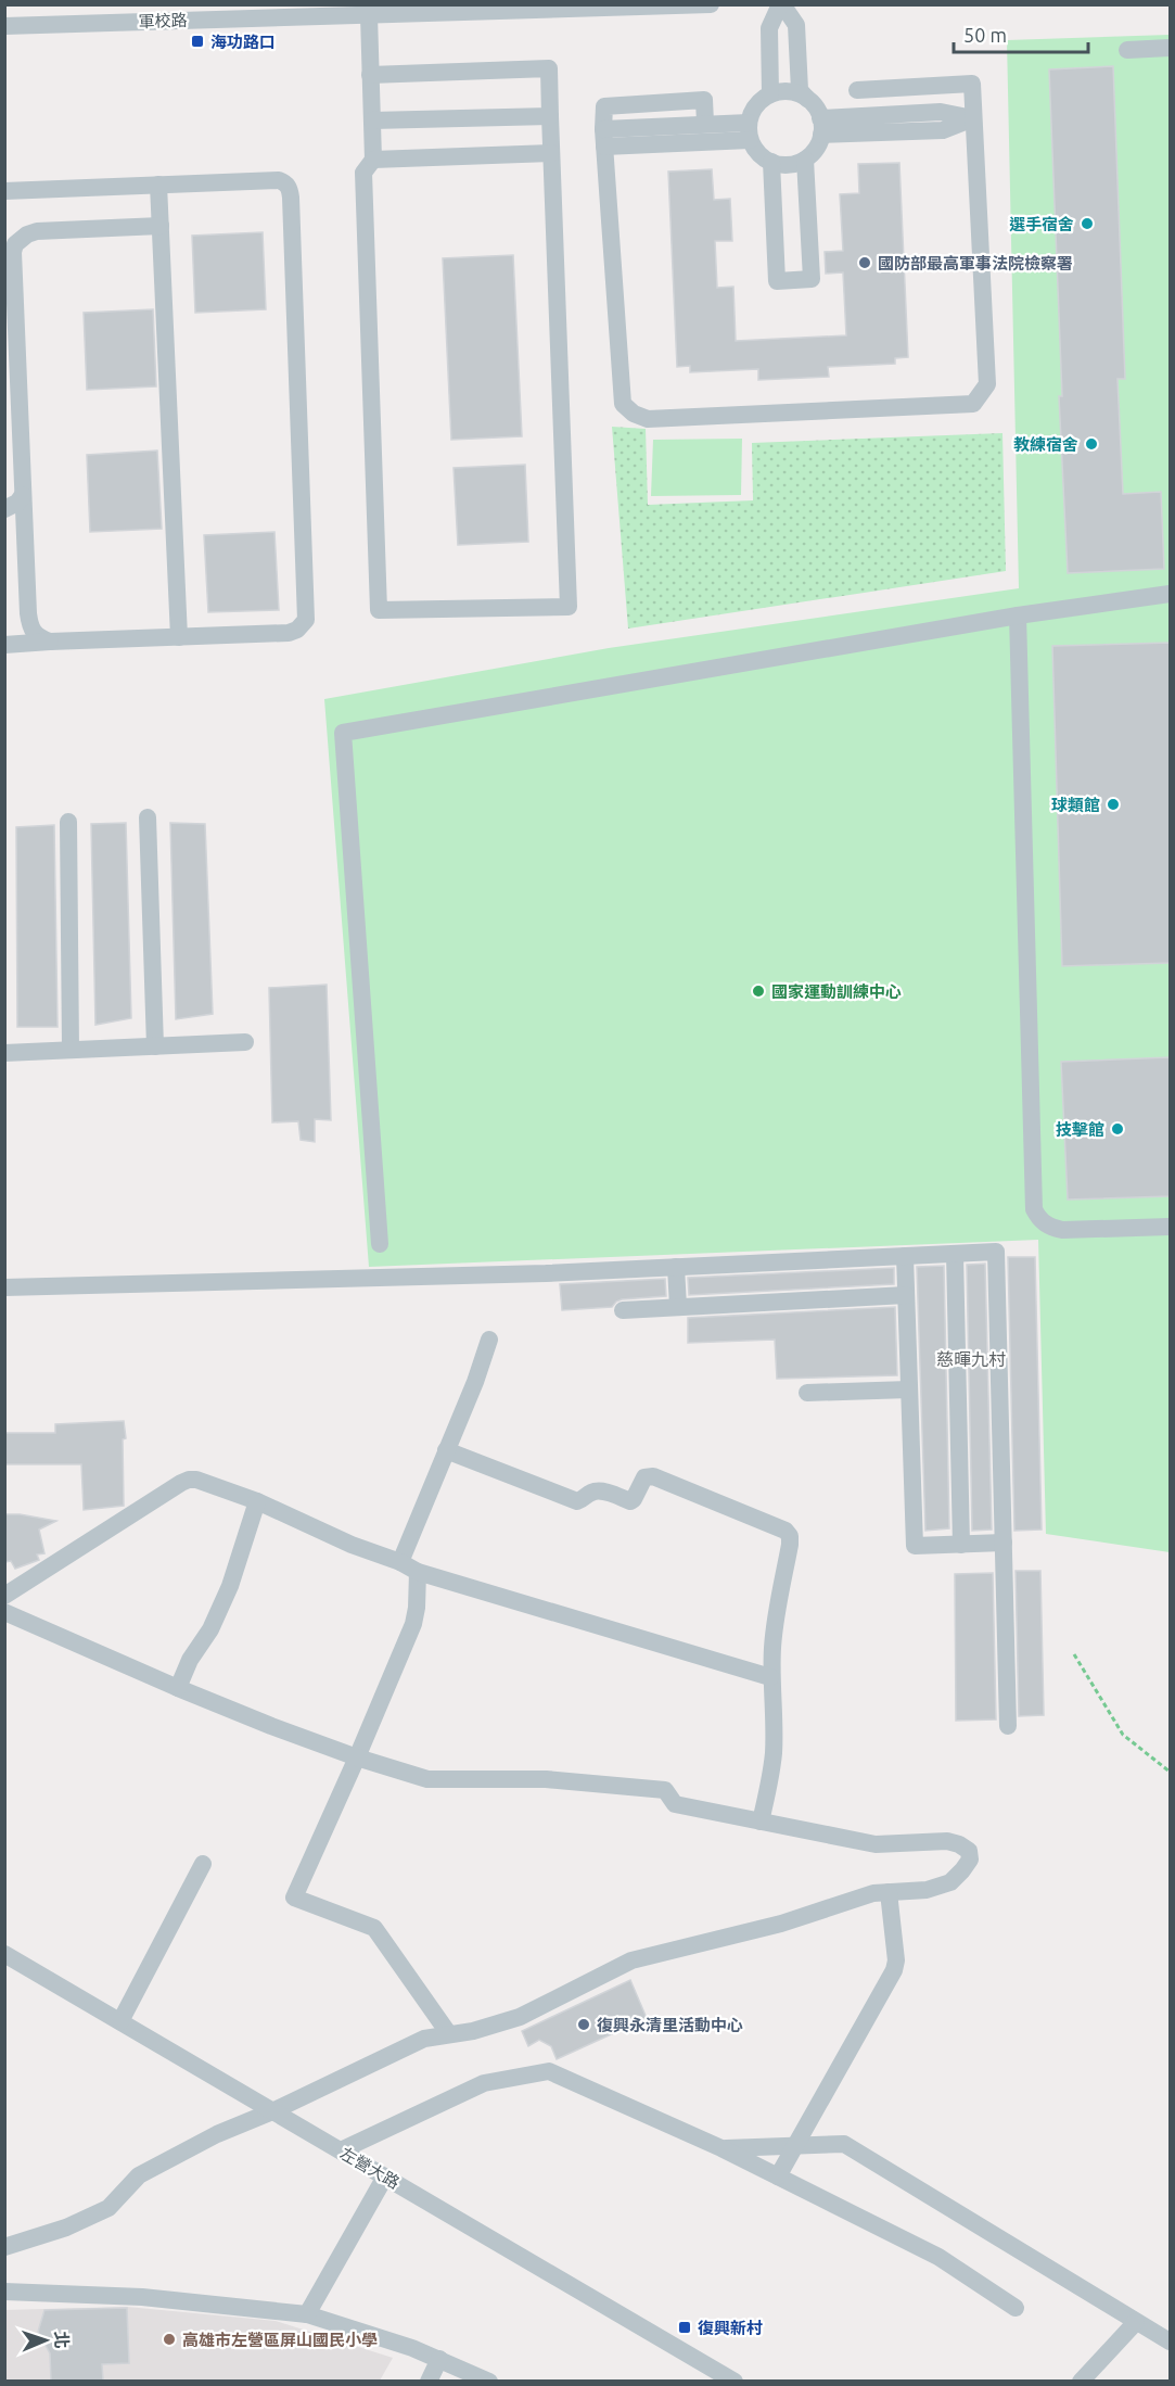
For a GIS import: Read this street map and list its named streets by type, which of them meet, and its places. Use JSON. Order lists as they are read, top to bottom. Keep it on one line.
{"streets":{"street":["軍校路","左營大路"]},"districts":["慈暉九村"],"places":{"transit":["海功路口","復興新村"],"other":["選手宿舍","國防部最高軍事法院檢察署","教練宿舍","球類館","國家運動訓練中心","技擊館","復興永清里活動中心","高雄市左營區屏山國民小學"]},"scale_bar":"50 m","north":"right"}
